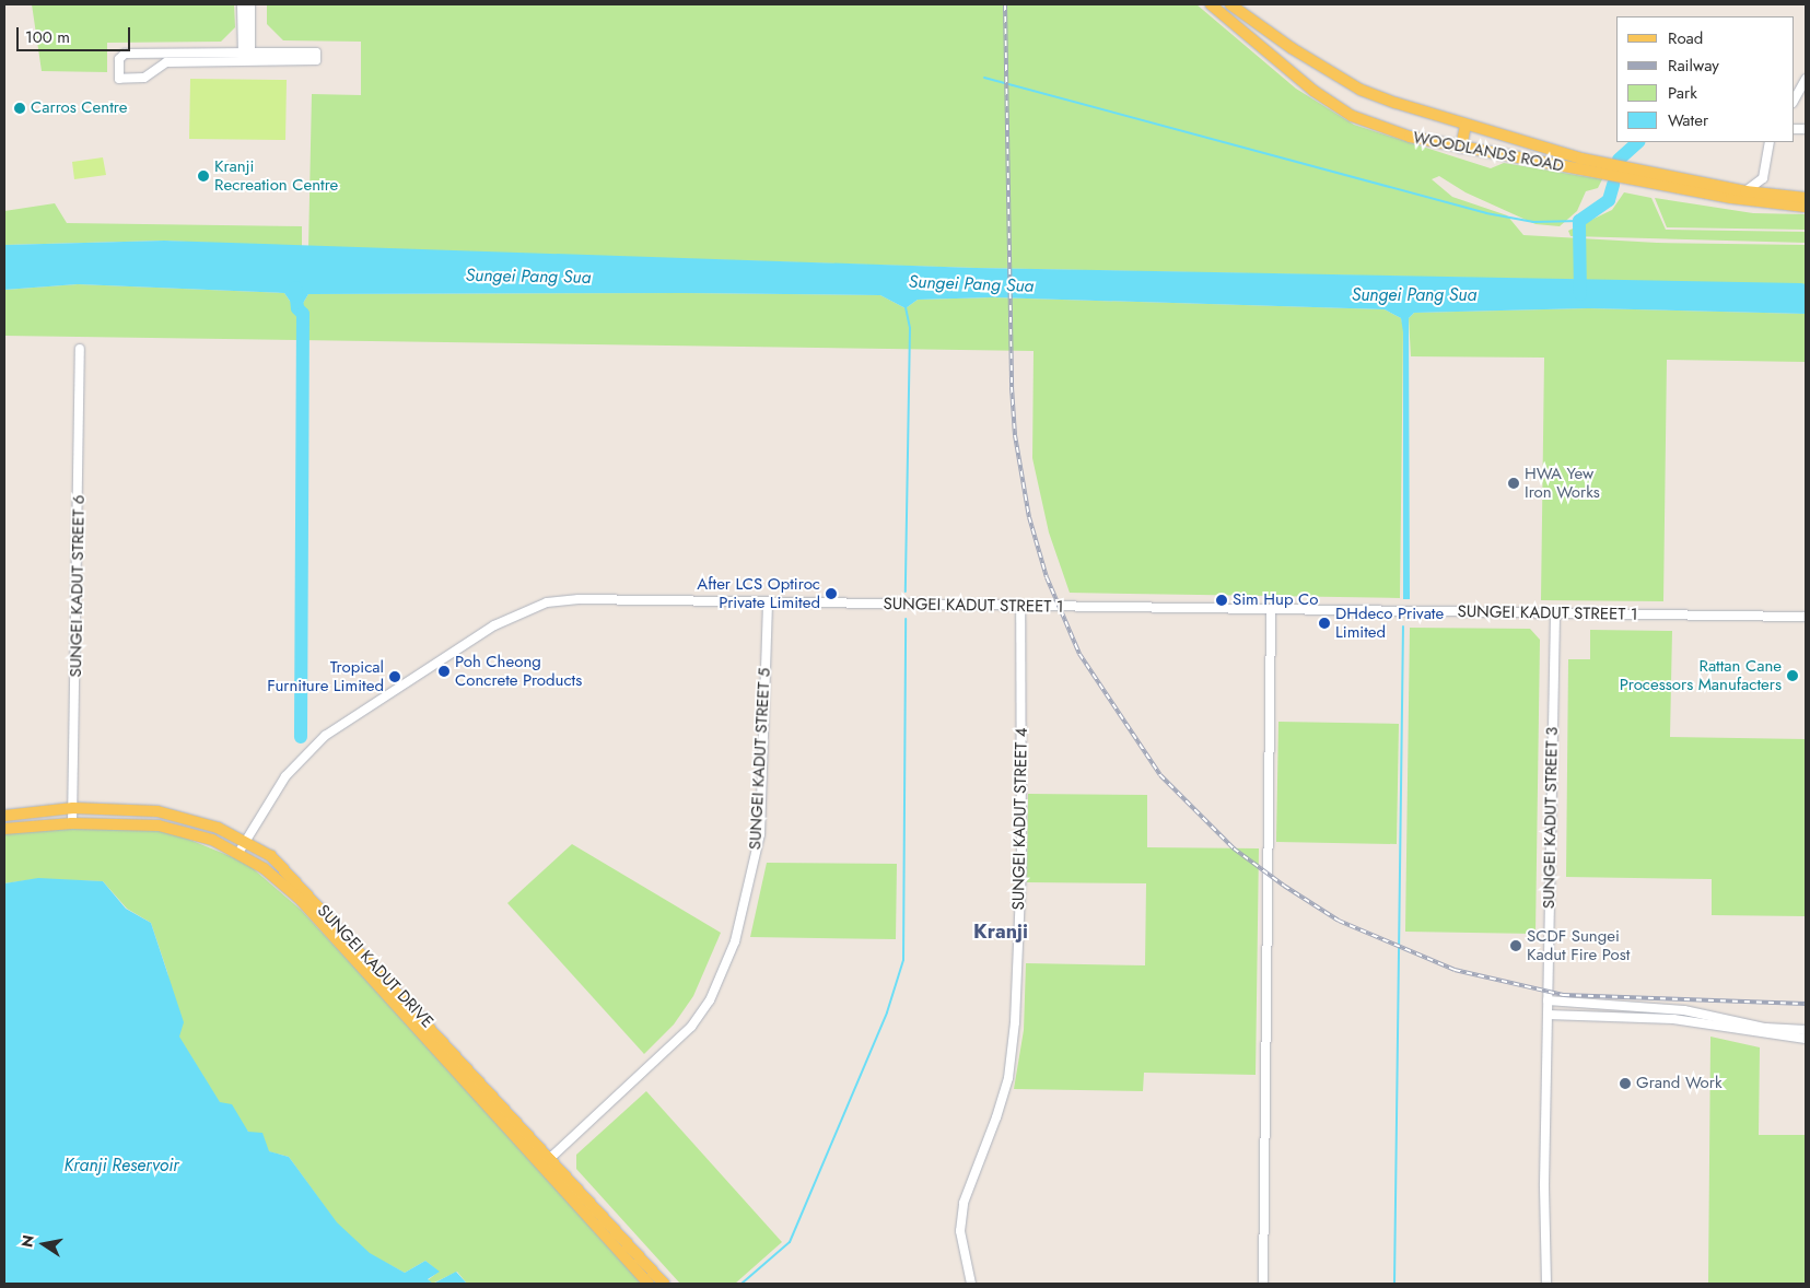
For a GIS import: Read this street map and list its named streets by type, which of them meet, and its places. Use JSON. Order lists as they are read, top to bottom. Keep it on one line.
{"streets":{"main road":["WOODLANDS ROAD","SUNGEI KADUT DRIVE"],"street":["SUNGEI KADUT STREET 6","SUNGEI KADUT STREET 1","SUNGEI KADUT STREET 5","SUNGEI KADUT STREET 3","SUNGEI KADUT STREET 4"]},"crossings":[["SUNGEI KADUT STREET 6","SUNGEI KADUT DRIVE"],["SUNGEI KADUT STREET 1","SUNGEI KADUT STREET 5"],["SUNGEI KADUT STREET 1","SUNGEI KADUT STREET 3"],["SUNGEI KADUT STREET 1","SUNGEI KADUT STREET 4"],["SUNGEI KADUT STREET 1","SUNGEI KADUT DRIVE"],["SUNGEI KADUT STREET 5","SUNGEI KADUT DRIVE"]],"districts":["Kranji"],"water":["Sungei Pang Sua","Kranji Reservoir"],"places":["Carros Centre","Kranji Recreation Centre","HWA Yew Iron Works","After LCS Optiroc Private Limited","Sim Hup Co","DHdeco Private Limited","Poh Cheong Concrete Products","Rattan Cane Processors Manufacters","Tropical Furniture Limited","SCDF Sungei Kadut Fire Post","Grand Work"],"legend":["Road","Railway","Park","Water"],"scale_bar":"100 m","north":"left"}
